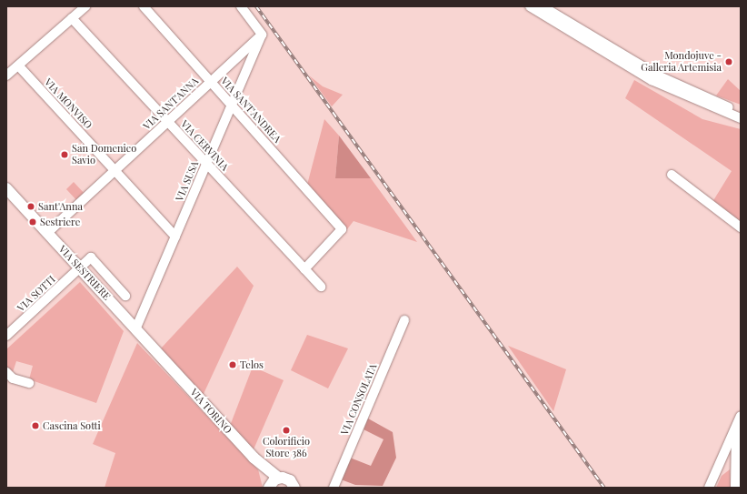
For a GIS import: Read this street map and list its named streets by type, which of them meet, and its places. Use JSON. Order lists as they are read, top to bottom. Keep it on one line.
{"streets":{"main road":["VIA SESTRIERE","VIA TORINO"],"street":["VIA MONVISO","VIA SANT'ANNA","VIA SANT'ANDREA","VIA CERVINIA","VIA SUSA","VIA SOTTI","VIA CONSOLATA"]},"crossings":[["VIA MONVISO","VIA SANT'ANNA"],["VIA MONVISO","VIA SUSA"],["VIA SANT'ANNA","VIA SANT'ANDREA"],["VIA SANT'ANNA","VIA CERVINIA"],["VIA SANT'ANNA","VIA SUSA"],["VIA SANT'ANNA","VIA SESTRIERE"],["VIA SANT'ANDREA","VIA CERVINIA"],["VIA SANT'ANDREA","VIA SUSA"],["VIA CERVINIA","VIA SUSA"],["VIA SUSA","VIA SESTRIERE"],["VIA SESTRIERE","VIA SOTTI"],["VIA SESTRIERE","VIA TORINO"]],"places":["Mondojuve - Galleria Artemisia","San Domenico Savio","Sant'Anna","Sestriere","Telos","Cascina Sotti","Colorificio Store 386"]}
